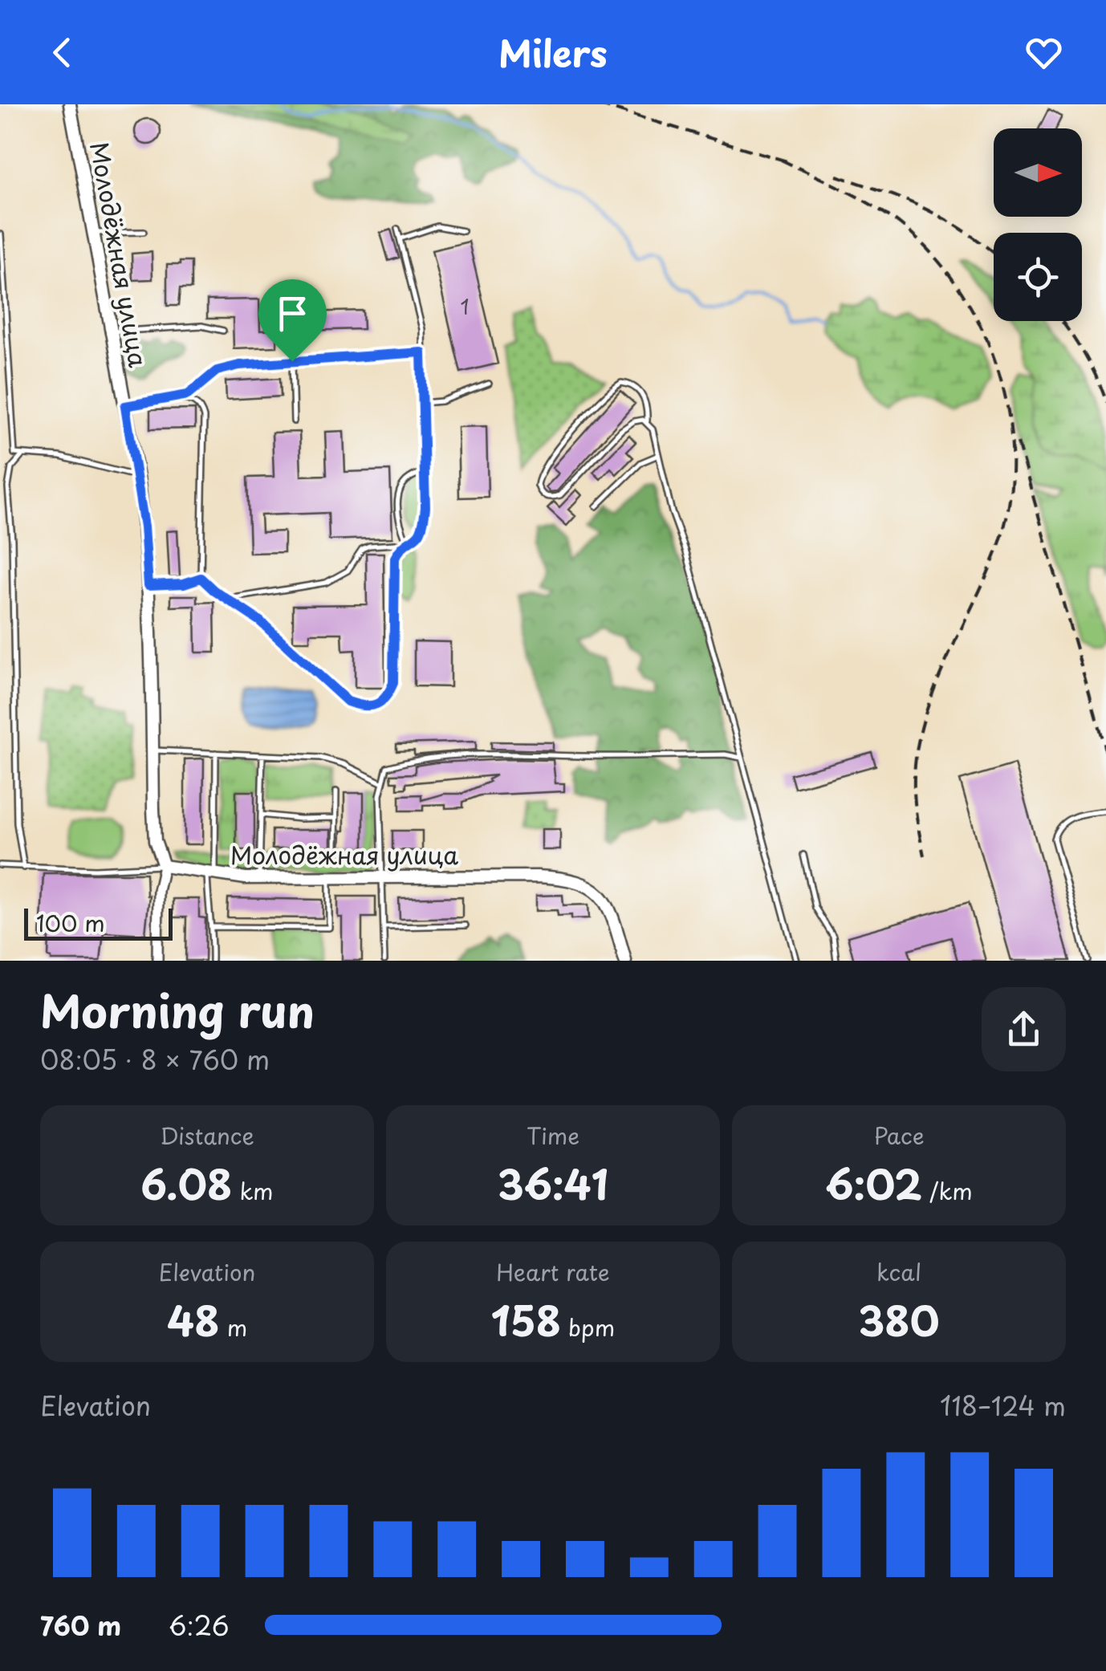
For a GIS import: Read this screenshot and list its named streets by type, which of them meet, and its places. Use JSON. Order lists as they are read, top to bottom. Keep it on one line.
{"streets":{"street":["Молодёжная улица"]},"house_numbers":["1"],"scale_bar":"100 m","north":"right","page":{"header":"Milers","scale":"100 m","heading":["Morning run","08:05 · 8 × 760 m"],"stats":[["Distance","6.08 km"],["Time","36:41"],["Pace","6:02 /km"],["Elevation","48 m"],["Heart rate","158 bpm"],["kcal","380"]],"chart":["Elevation","118–124 m"],"list":[{"name":"760 m","note":"6:26"}]}}
